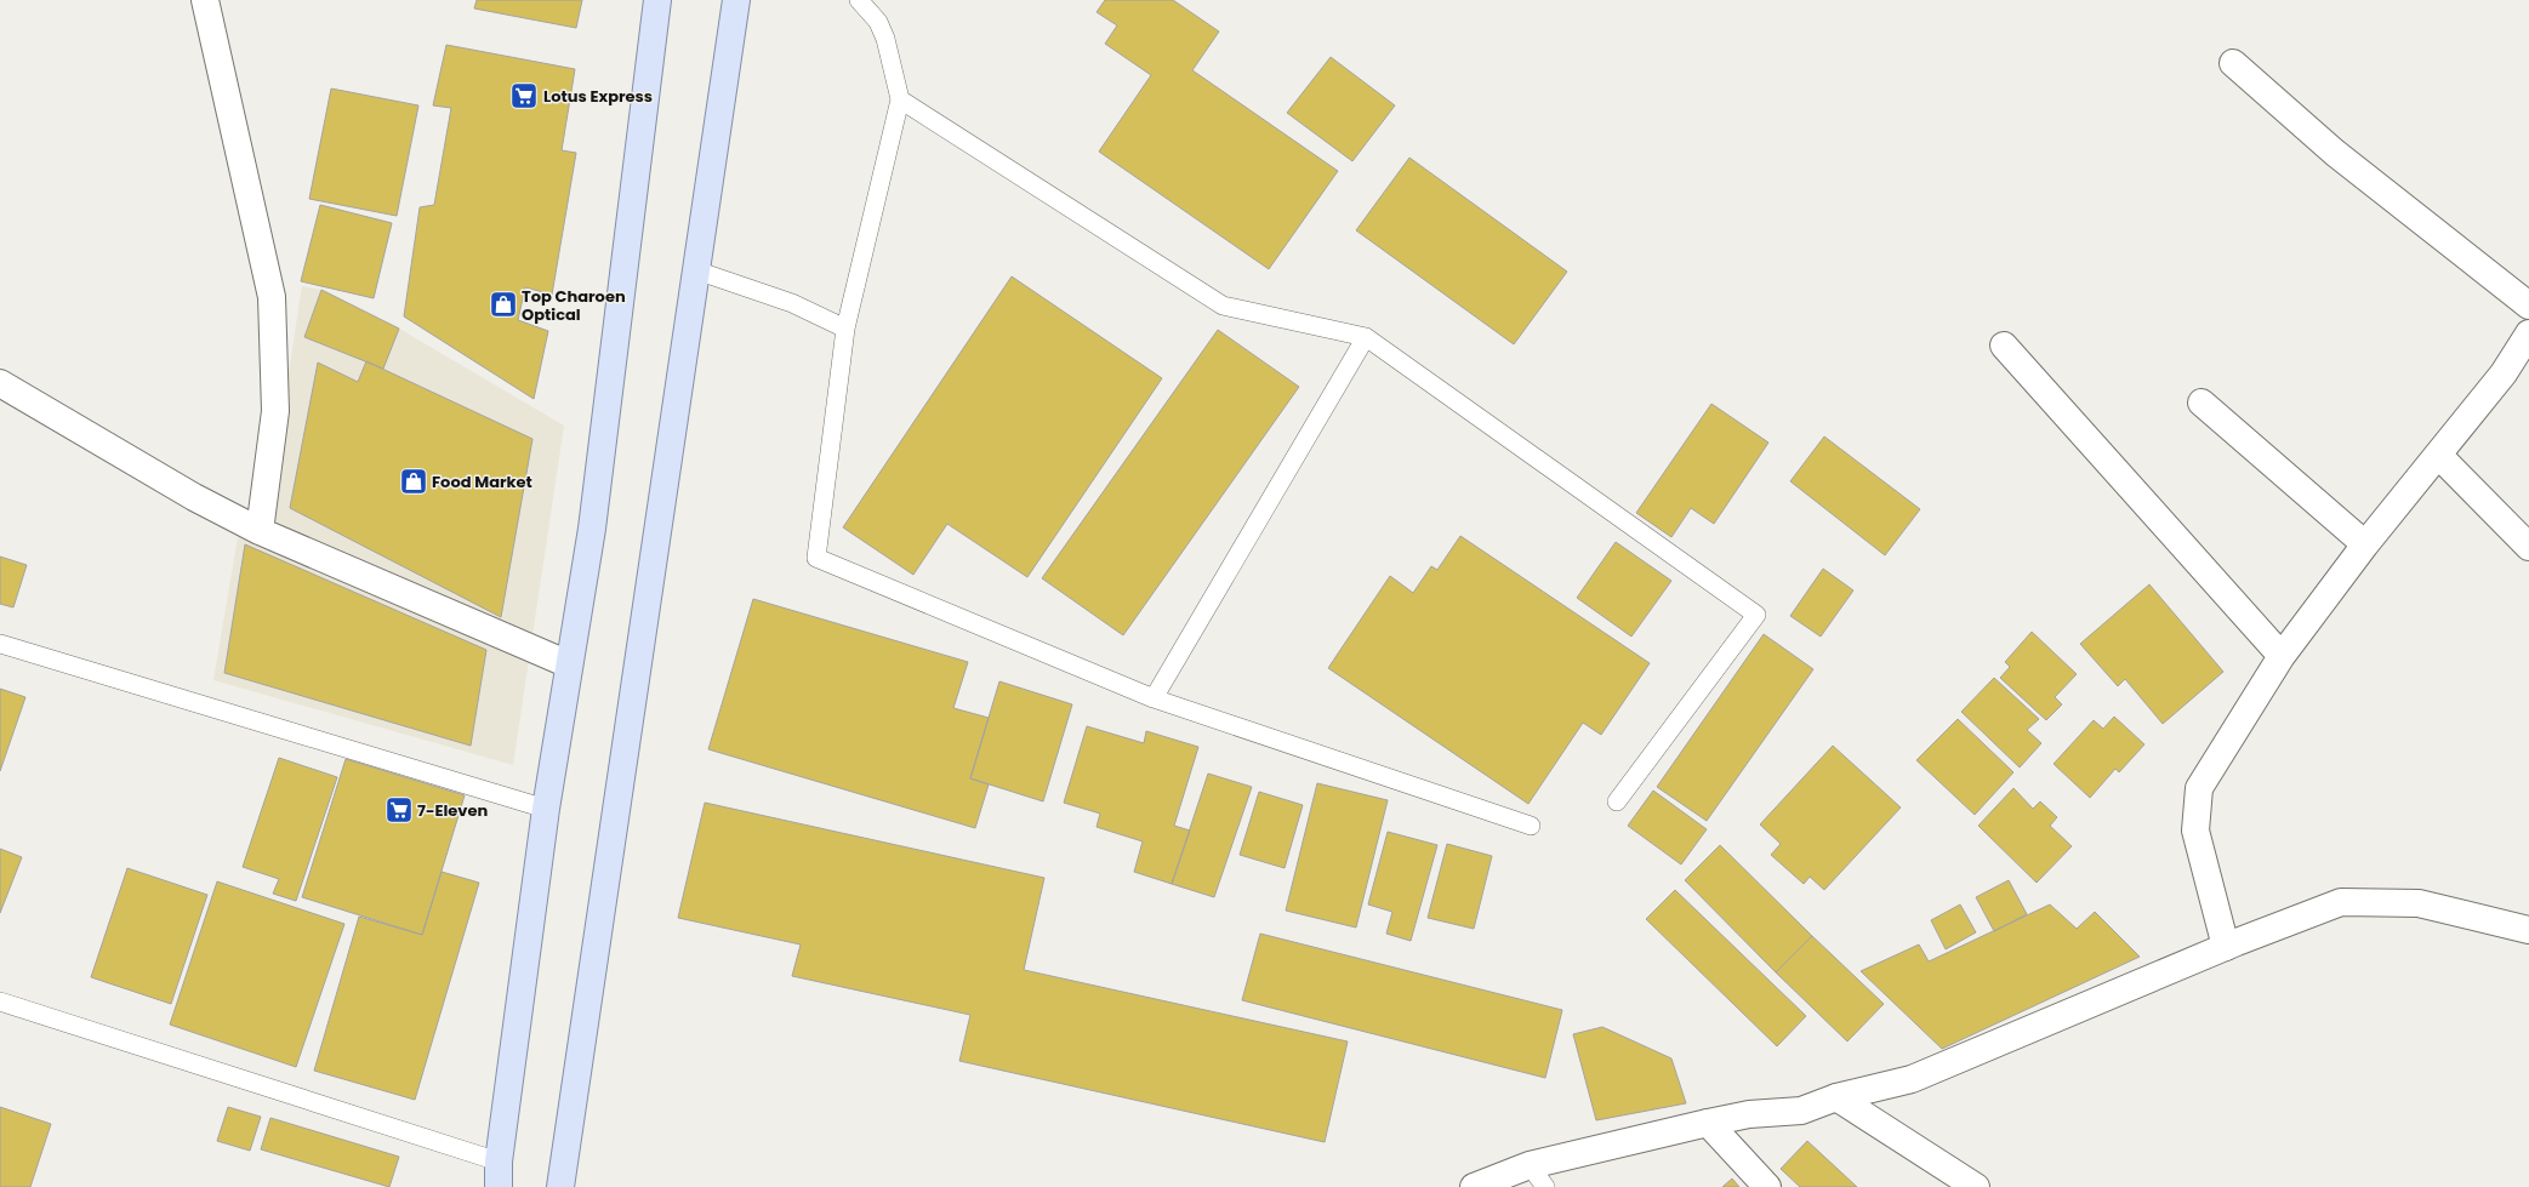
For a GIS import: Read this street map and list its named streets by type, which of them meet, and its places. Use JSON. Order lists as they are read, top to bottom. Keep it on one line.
{"places":{"supermarket":["Lotus Express","7-Eleven"],"shop":["Top Charoen Optical","Food Market"]}}
